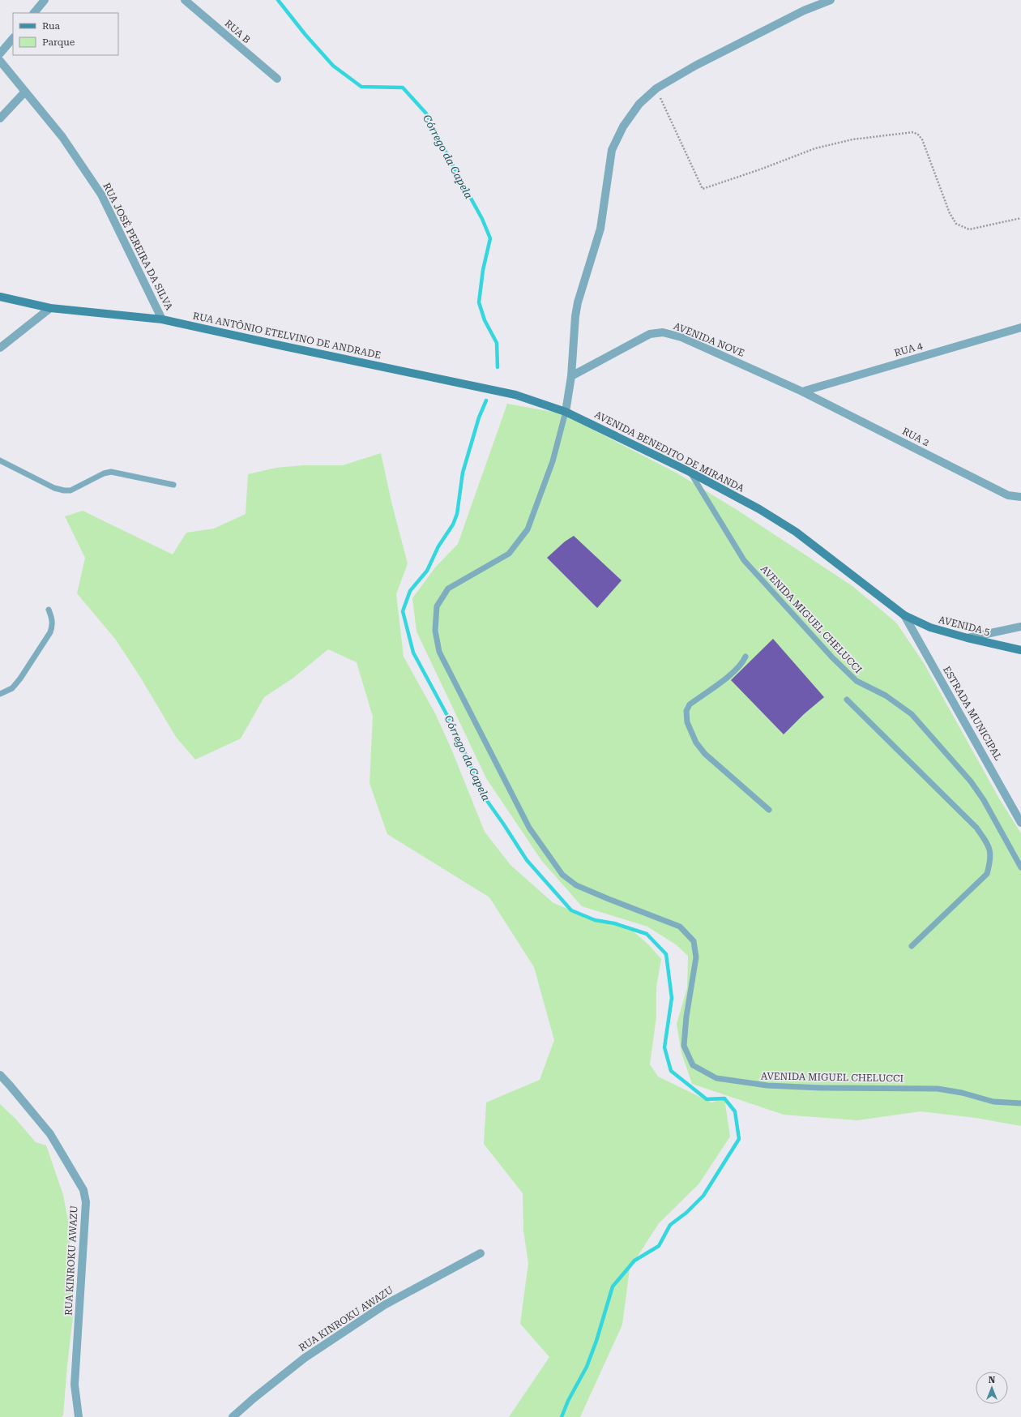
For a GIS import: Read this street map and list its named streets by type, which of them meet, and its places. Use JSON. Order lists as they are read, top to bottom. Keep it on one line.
{"streets":{"street":["RUA B","RUA JOSÉ PEREIRA DA SILVA","RUA ANTÔNIO ETELVINO DE ANDRADE","AVENIDA NOVE","RUA 4","RUA 2","AVENIDA BENEDITO DE MIRANDA","AVENIDA 5","ESTRADA MUNICIPAL","RUA KINROKU AWAZU"],"lane":["AVENIDA MIGUEL CHELUCCI"]},"crossings":[["RUA JOSÉ PEREIRA DA SILVA","RUA ANTÔNIO ETELVINO DE ANDRADE"],["RUA ANTÔNIO ETELVINO DE ANDRADE","AVENIDA BENEDITO DE MIRANDA"],["RUA ANTÔNIO ETELVINO DE ANDRADE","AVENIDA MIGUEL CHELUCCI"],["AVENIDA NOVE","RUA 4"],["AVENIDA NOVE","RUA 2"],["RUA 4","RUA 2"],["AVENIDA BENEDITO DE MIRANDA","AVENIDA MIGUEL CHELUCCI"],["AVENIDA BENEDITO DE MIRANDA","AVENIDA 5"],["AVENIDA BENEDITO DE MIRANDA","ESTRADA MUNICIPAL"],["AVENIDA 5","ESTRADA MUNICIPAL"]],"water":["Córrego da Capela"],"legend":["Rua","Parque"],"north":"top"}
